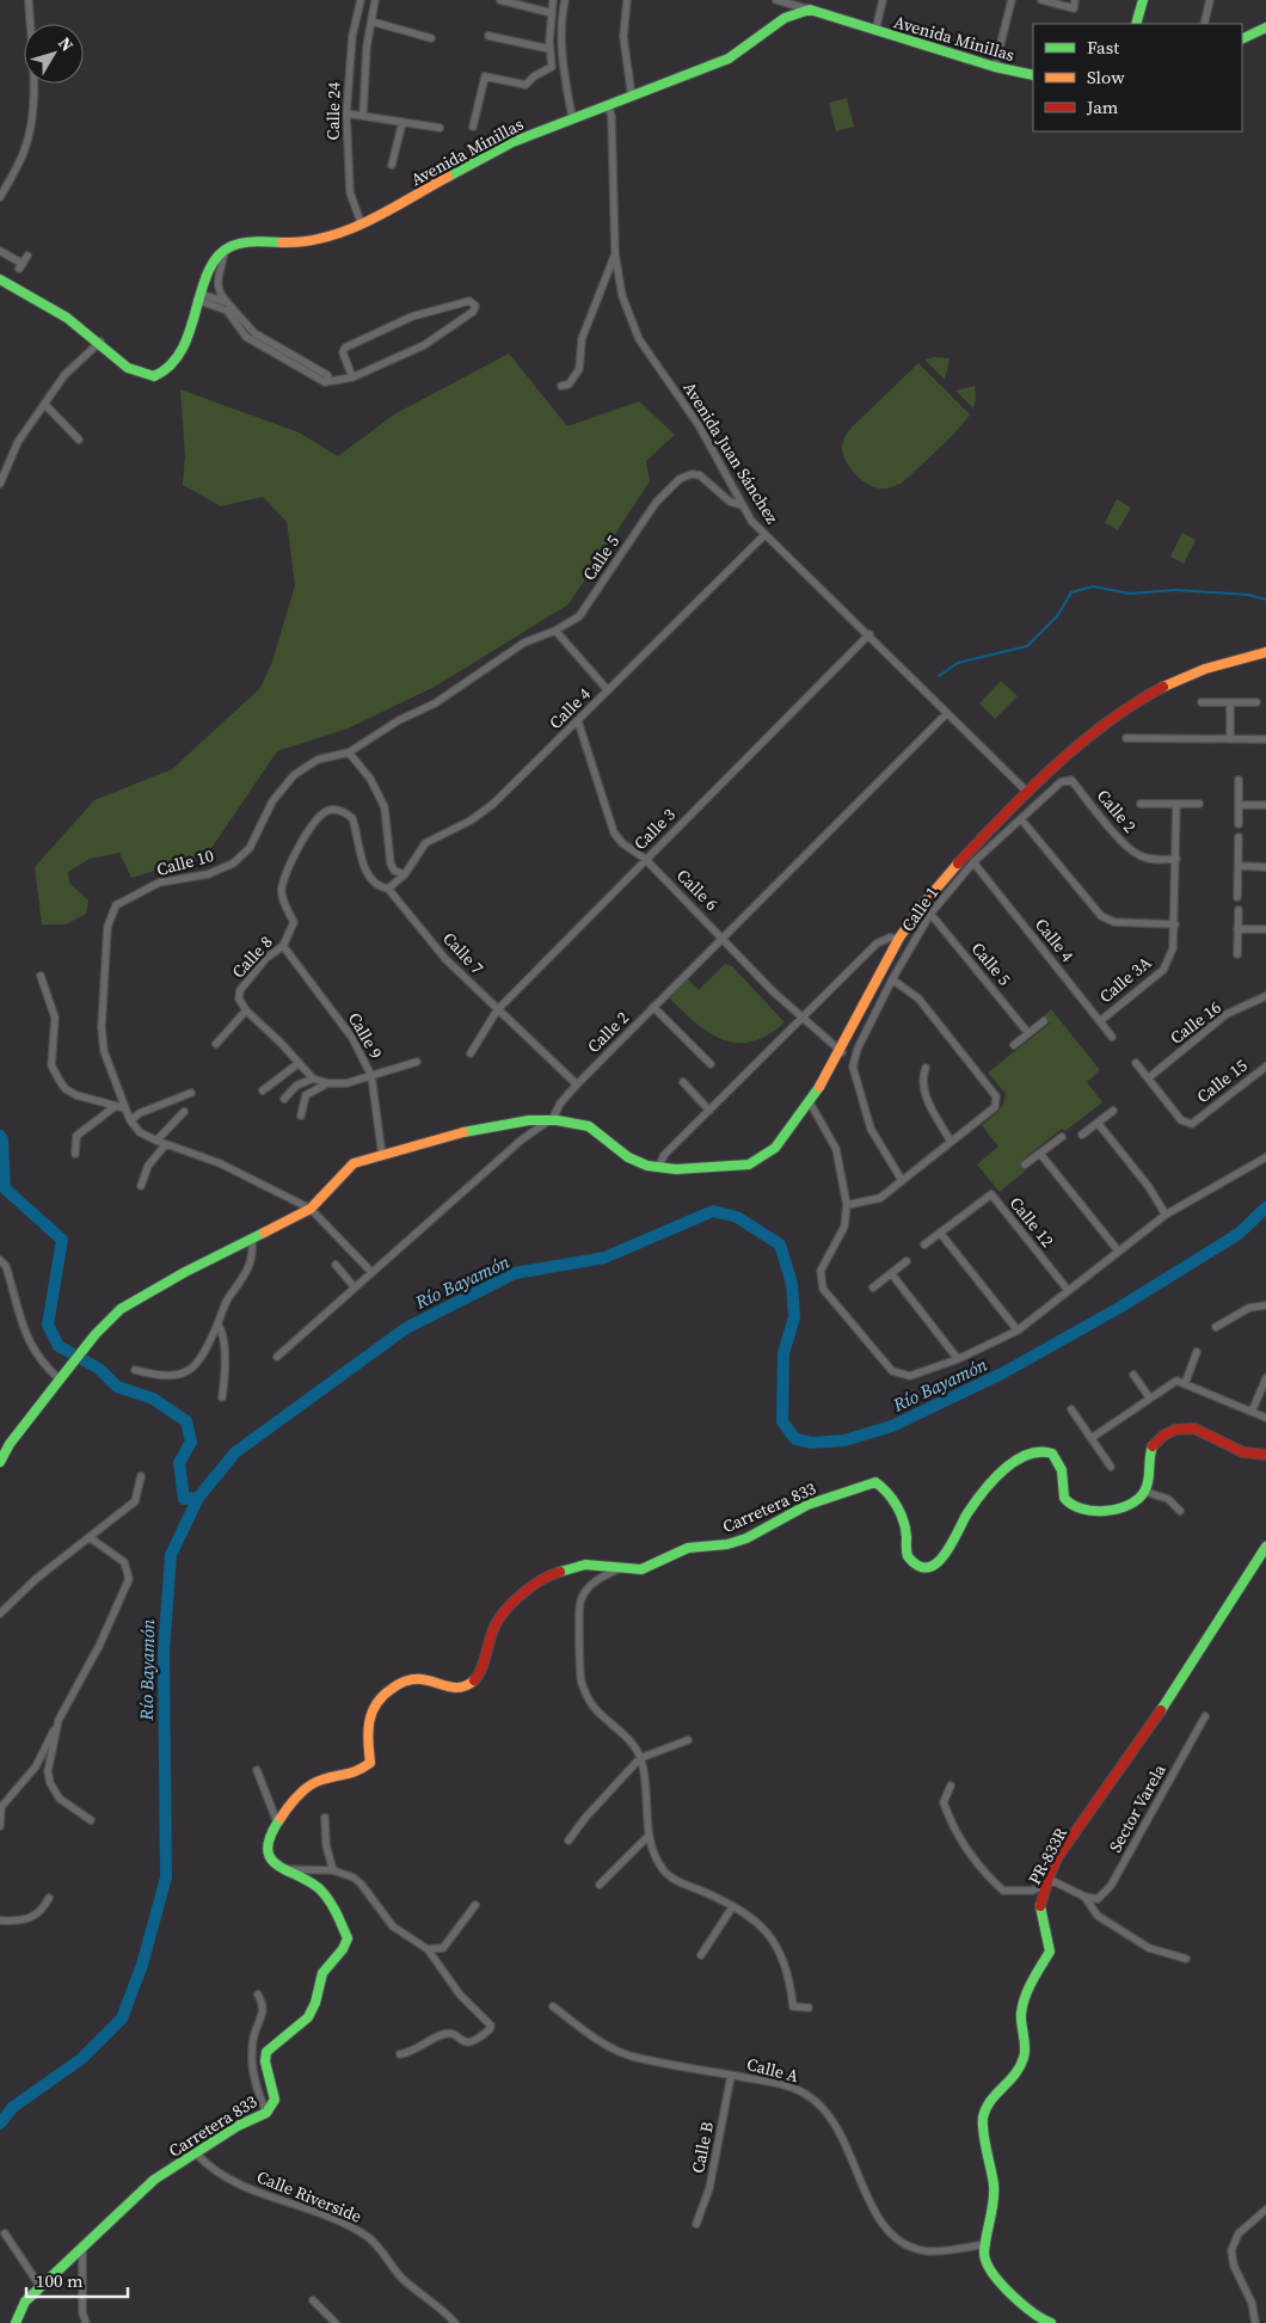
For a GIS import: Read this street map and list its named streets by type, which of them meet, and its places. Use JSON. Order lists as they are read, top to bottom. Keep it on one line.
{"streets":{"street":["Avenida Minillas","Calle 24","Avenida Juan Sánchez","Calle 5","Calle 4","Calle 2","Calle 3","Calle 10","Calle 6","Calle 1","Calle 7","Calle 8","Calle 3A","Calle 16","Calle 9","Calle 15","Calle 12","Carretera 833","Sector Varela","PR-833R","Calle A","Calle B","Calle Riverside"]},"crossings":[["Avenida Minillas","Calle 24"],["Avenida Minillas","Avenida Juan Sánchez"],["Avenida Juan Sánchez","Calle 5"],["Avenida Juan Sánchez","Calle 4"],["Avenida Juan Sánchez","Calle 2"],["Avenida Juan Sánchez","Calle 3"],["Calle 5","Calle 10"],["Calle 5","Calle 1"],["Calle 4","Calle 6"],["Calle 4","Calle 1"],["Calle 4","Calle 7"],["Calle 4","Calle 3A"],["Calle 2","Calle 10"],["Calle 2","Calle 6"],["Calle 2","Calle 1"],["Calle 2","Calle 7"],["Calle 2","Calle 3A"],["Calle 3","Calle 6"],["Calle 3","Calle 7"],["Calle 6","Calle 1"],["Calle 7","Calle 8"],["Calle 8","Calle 9"],["Calle 16","Calle 15"],["Carretera 833","Calle Riverside"],["PR-833R","Calle A"],["Calle A","Calle B"]],"water":["Río Bayamón"],"legend":["Fast","Slow","Jam"],"scale_bar":"100 m","north":"top right"}
